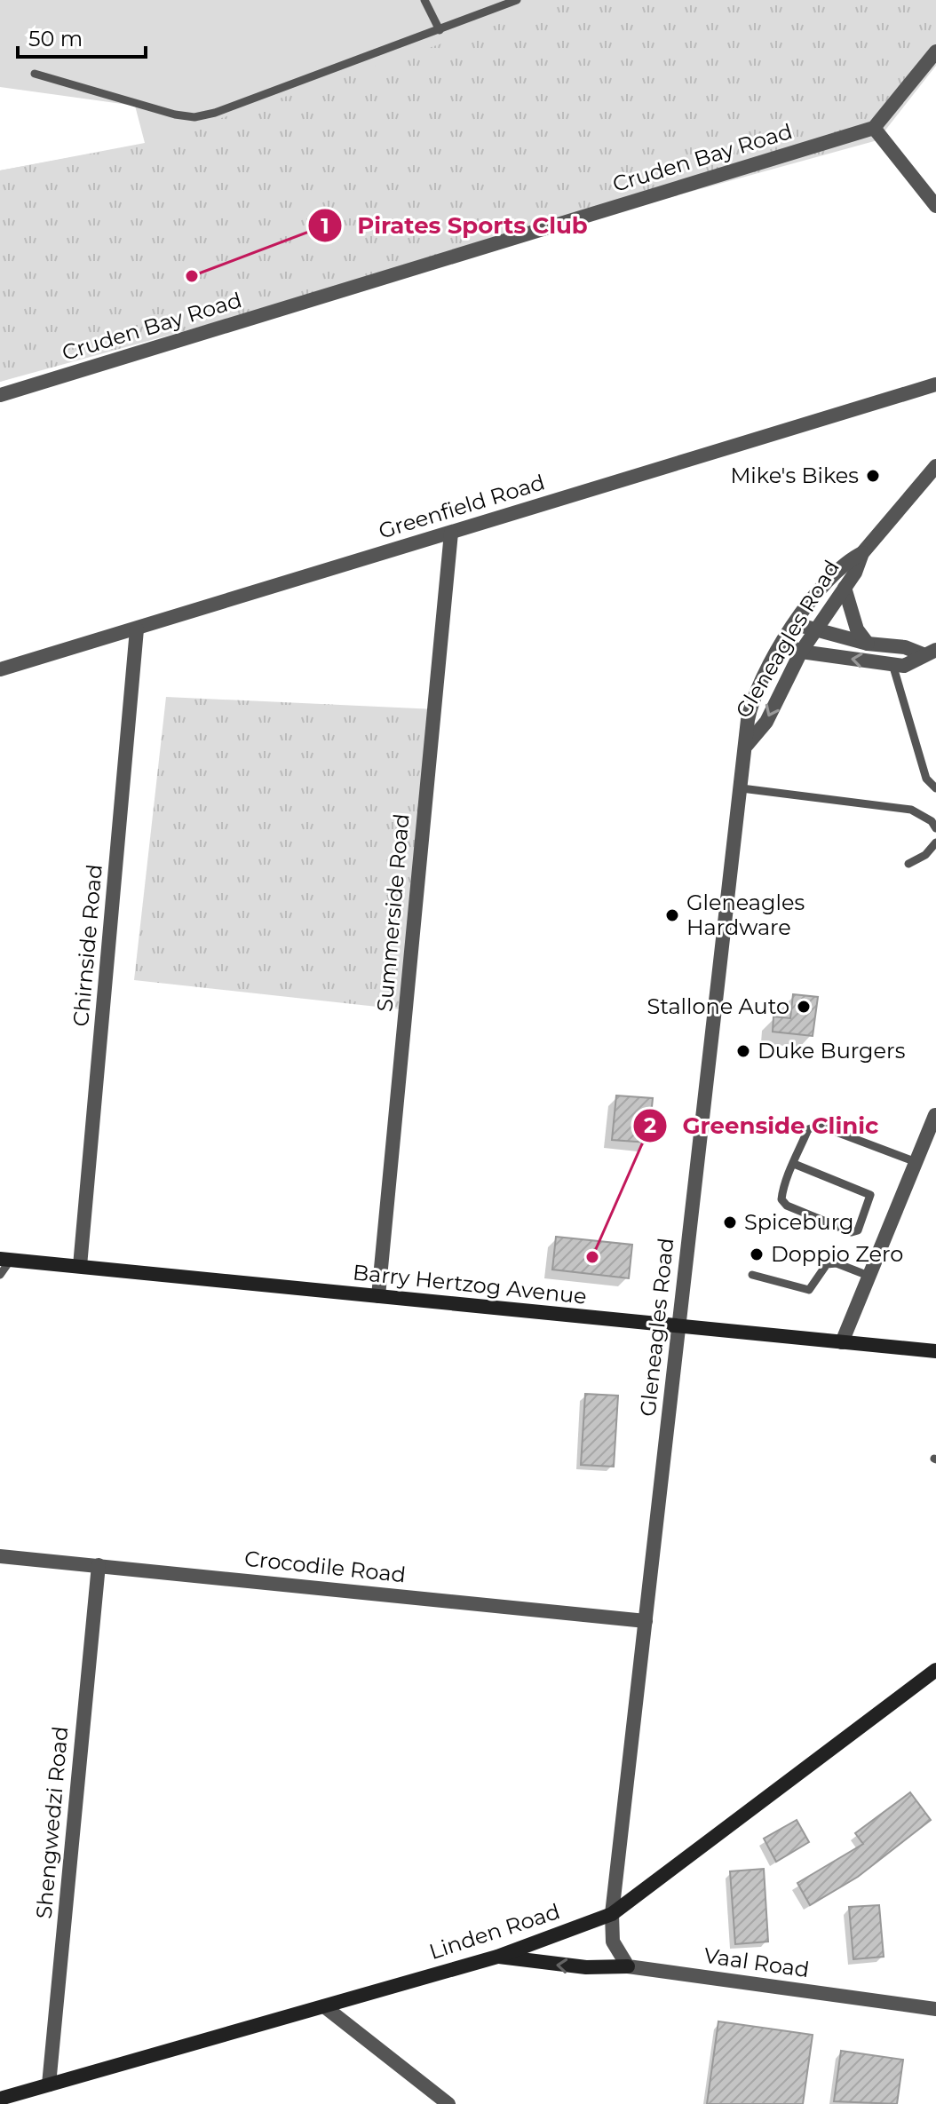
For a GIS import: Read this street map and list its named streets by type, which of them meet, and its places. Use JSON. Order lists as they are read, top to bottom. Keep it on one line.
{"streets":{"main road":["Barry Hertzog Avenue","Linden Road"],"street":["Cruden Bay Road","Greenfield Road","Gleneagles Road","Summerside Road","Chirnside Road","Crocodile Road","Shengwedzi Road","Vaal Road"]},"crossings":[["Greenfield Road","Summerside Road"],["Greenfield Road","Chirnside Road"],["Gleneagles Road","Barry Hertzog Avenue"],["Gleneagles Road","Crocodile Road"],["Gleneagles Road","Linden Road"],["Summerside Road","Barry Hertzog Avenue"],["Chirnside Road","Barry Hertzog Avenue"],["Crocodile Road","Shengwedzi Road"],["Shengwedzi Road","Linden Road"]],"places":["Pirates Sports Club","Mike's Bikes","Gleneagles Hardware","Stallone Auto","Duke Burgers","Spiceburg","Doppio Zero","Greenside Clinic"],"scale_bar":"50 m"}
